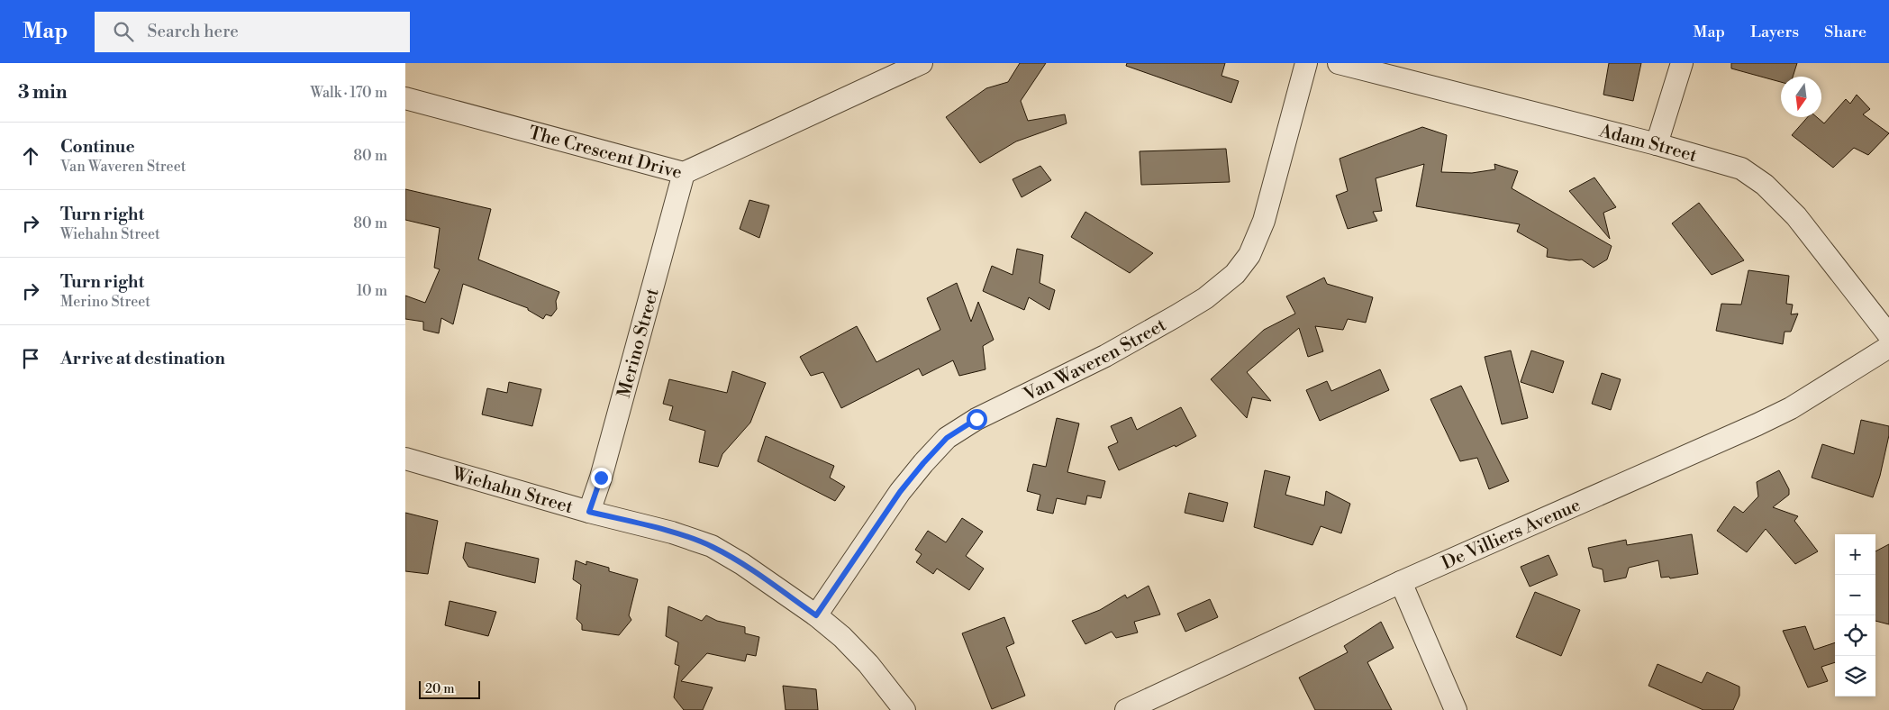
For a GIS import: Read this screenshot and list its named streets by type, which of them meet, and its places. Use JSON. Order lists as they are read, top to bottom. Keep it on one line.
{"streets":{"street":["Adam Street","The Crescent Drive","Merino Street","Van Waveren Street","Wiehahn Street","De Villiers Avenue"]},"crossings":[["The Crescent Drive","Merino Street"],["Merino Street","Wiehahn Street"],["Van Waveren Street","Wiehahn Street"]],"scale_bar":"20 m","north":"bottom","page":{"header":"Map","search":"Search here","nav":["Map","Layers","Share"],"heading":["3 min","Walk · 170 m"],"list":[["Continue","Van Waveren Street","80 m"],["Turn right","Wiehahn Street","80 m"],["Turn right","Merino Street","10 m"],"Arrive at destination"],"map_buttons":["+","−"],"scale":"20 m"}}
